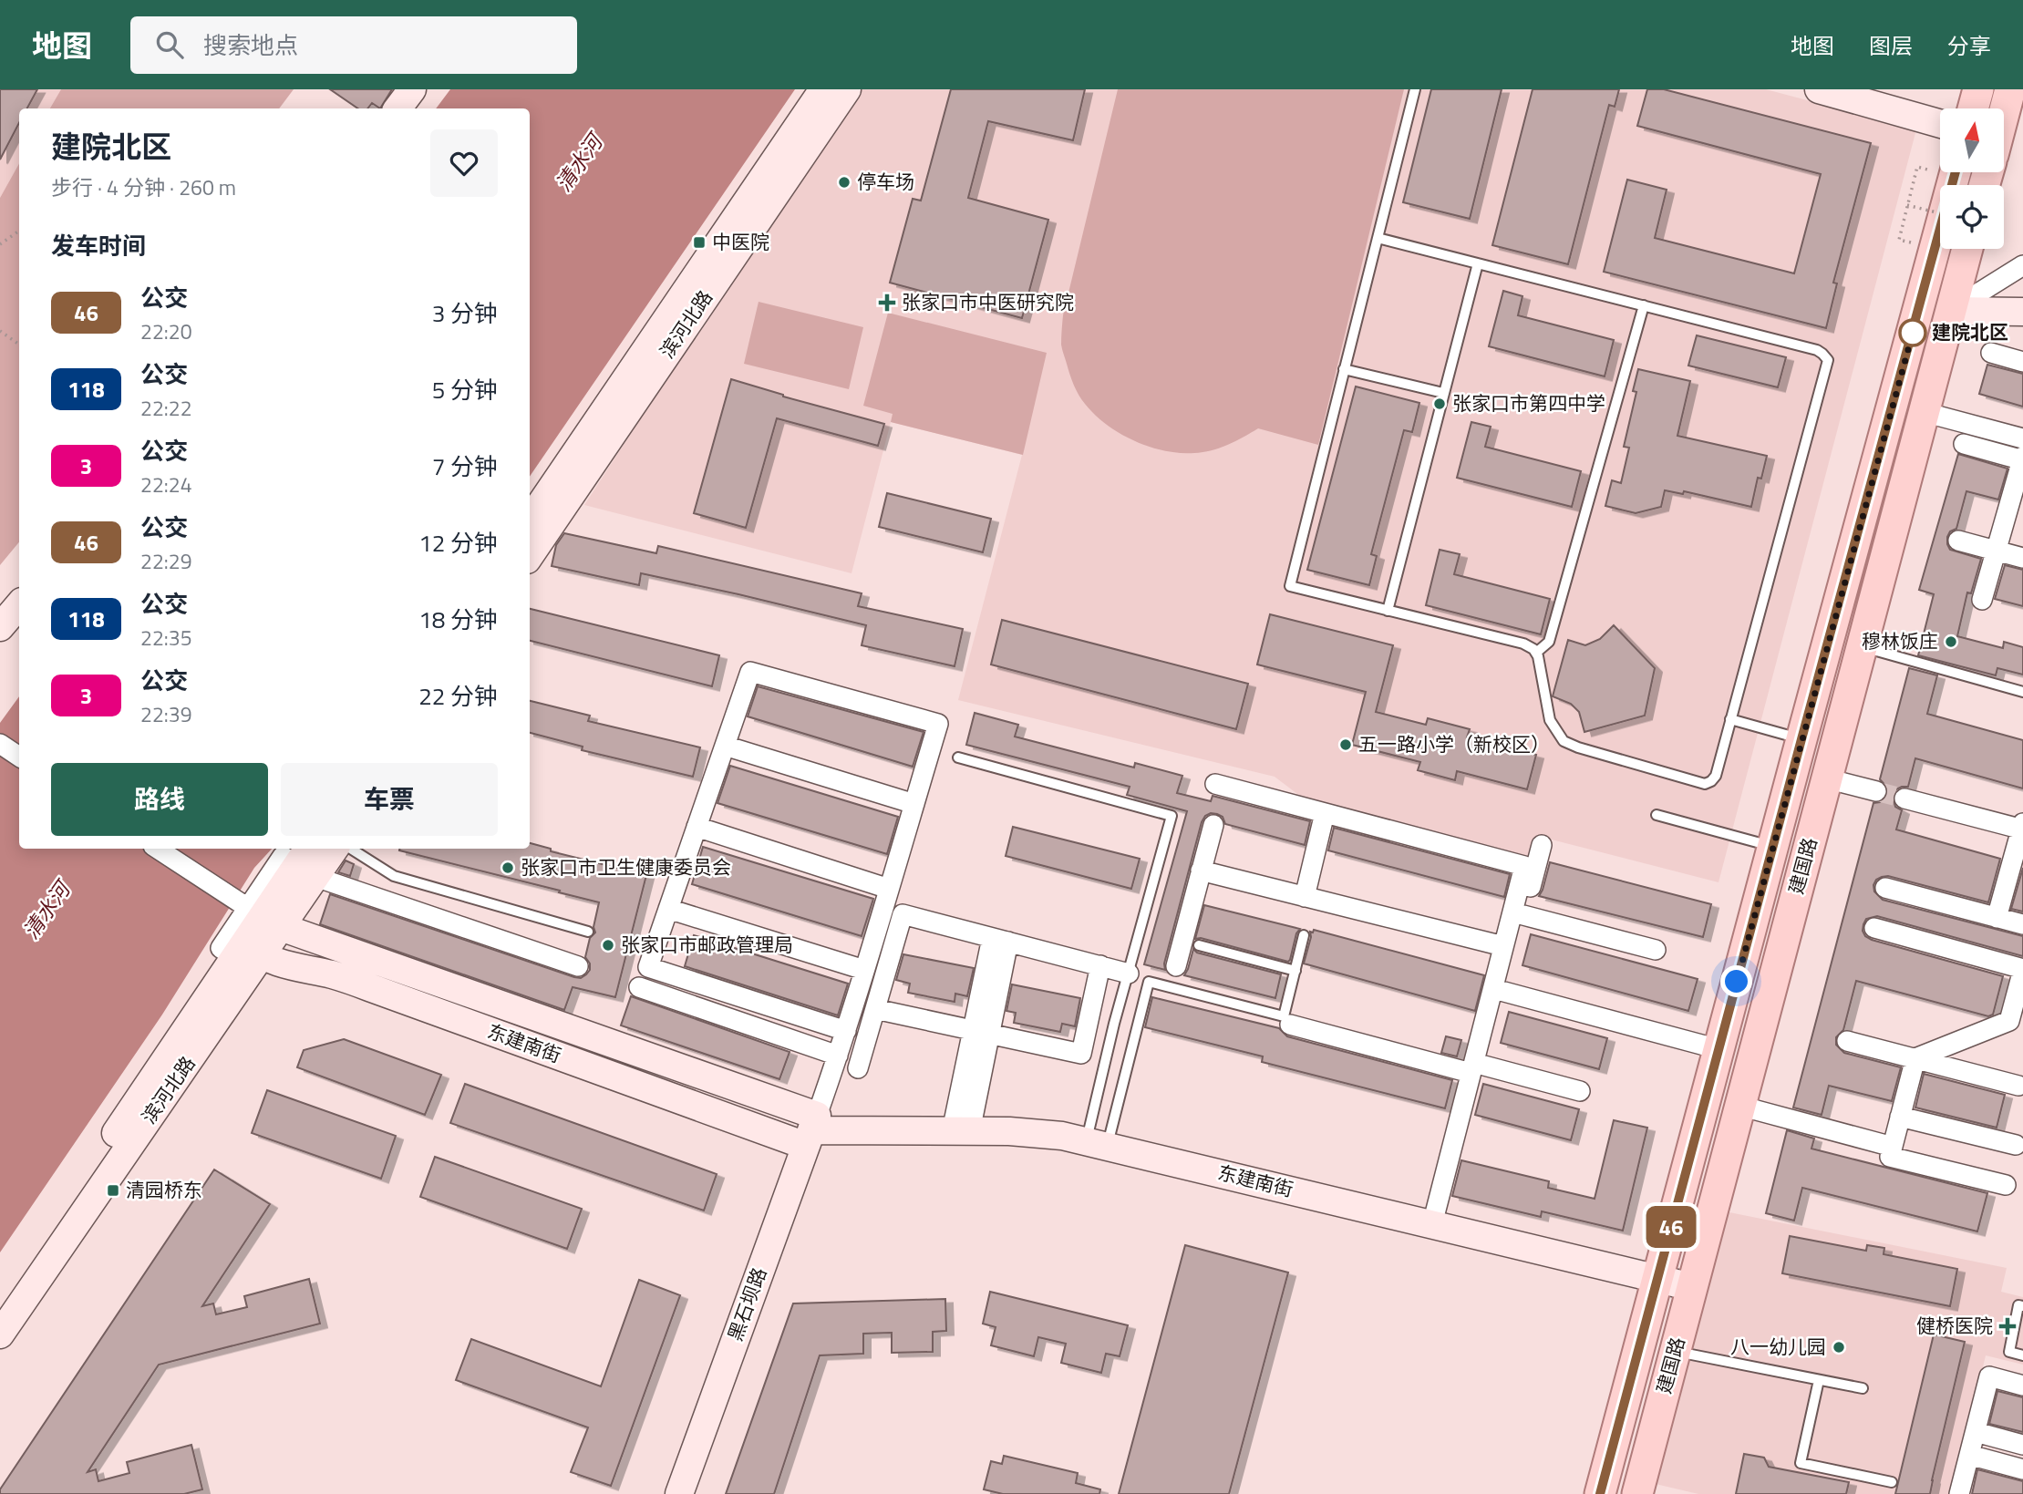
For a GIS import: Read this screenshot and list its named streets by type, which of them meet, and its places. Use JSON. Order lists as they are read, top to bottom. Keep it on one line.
{"streets":{"main road":["建国路"],"street":["滨河北路","东建南街","黑石坝路"]},"crossings":[["滨河北路","东建南街"],["建国路","东建南街"],["东建南街","黑石坝路"]],"water":["清水河"],"places":{"other":["停车场","建院北区","张家口市第四中学","穆林饭庄","五一路小学（新校区）","张家口市卫生健康委员会","张家口市邮政管理局","八一幼儿园"],"transit":["中医院","清园桥东"],"health":["张家口市中医研究院","健桥医院"]},"lines":["bus line 46"],"north":"top","page":{"header":"地图","search":"搜索地点","nav":["地图","图层","分享"],"on_map":"46","heading":[["建院北区","步行 · 4 分钟 · 260 m"],"发车时间"],"list":[{"mark":"46","name":"公交","note":"22:20","value":"3 分钟"},{"mark":"118","name":"公交","note":"22:22","value":"5 分钟"},{"mark":"3","name":"公交","note":"22:24","value":"7 分钟"},{"mark":"46","name":"公交","note":"22:29","value":"12 分钟"},{"mark":"118","name":"公交","note":"22:35","value":"18 分钟"},{"mark":"3","name":"公交","note":"22:39","value":"22 分钟"}],"buttons":["路线","车票"]}}
